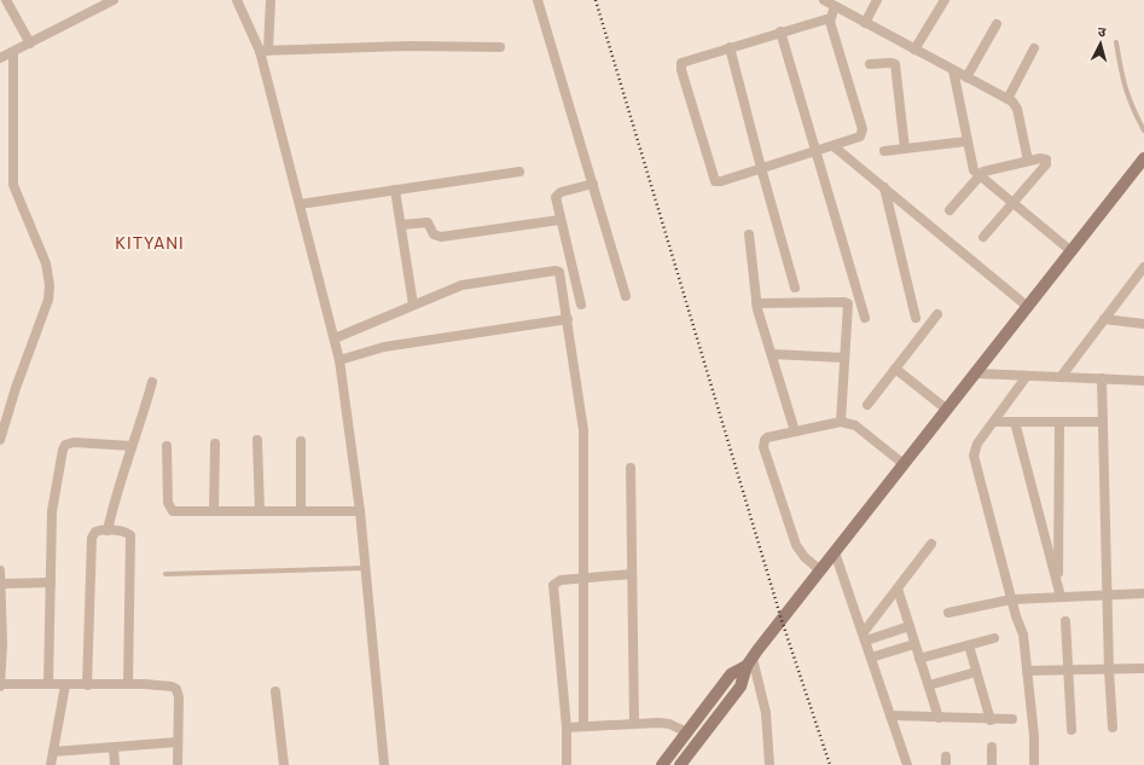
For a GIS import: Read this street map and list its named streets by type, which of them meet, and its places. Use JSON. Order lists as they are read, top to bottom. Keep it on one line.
{"districts":["KITYANI"],"north":"top"}
